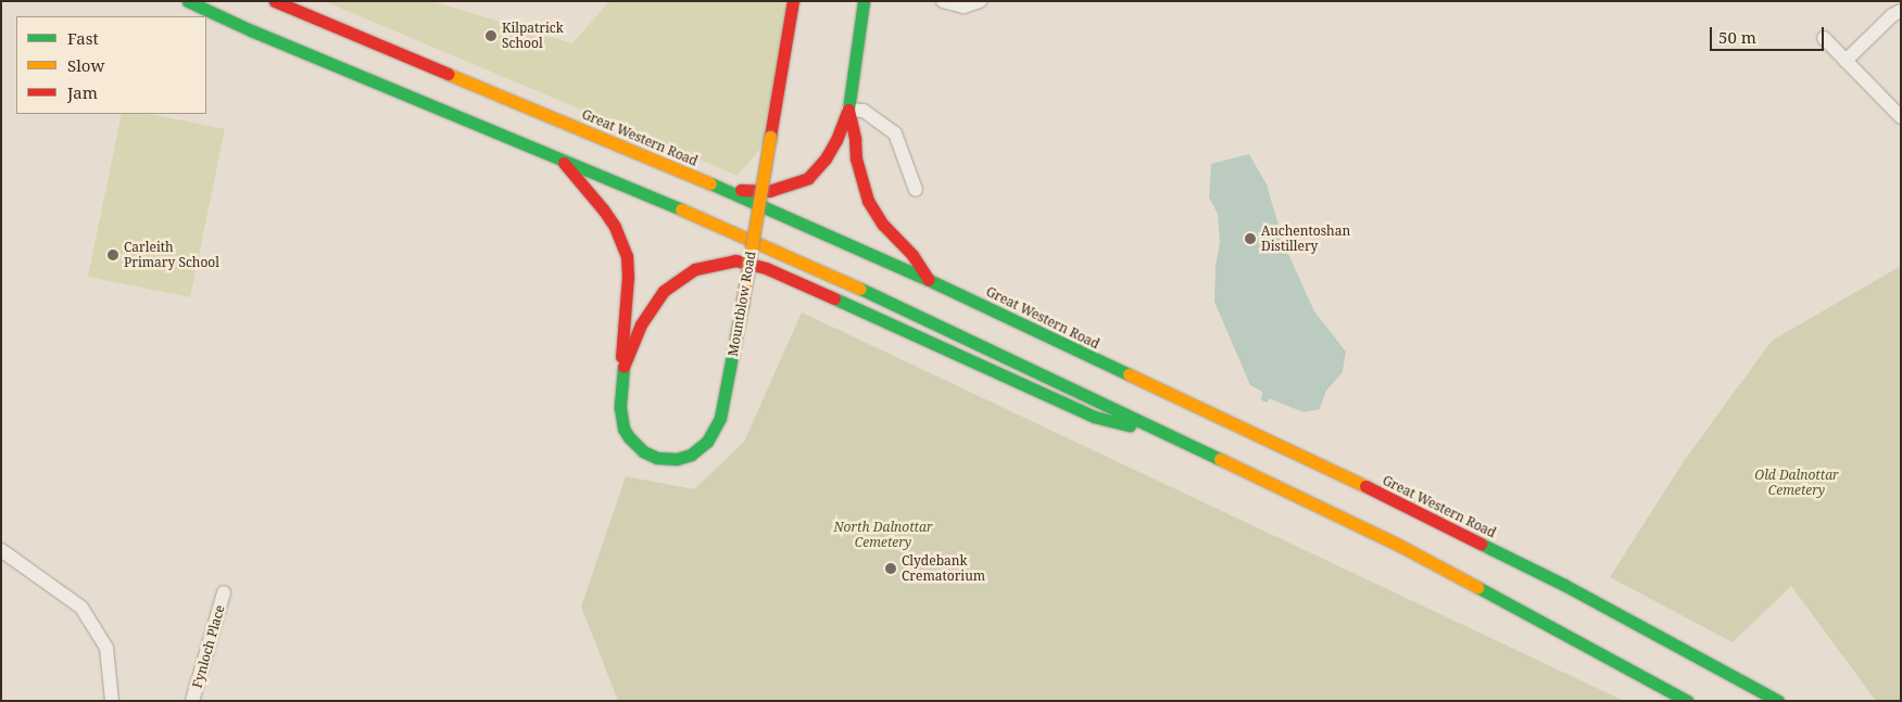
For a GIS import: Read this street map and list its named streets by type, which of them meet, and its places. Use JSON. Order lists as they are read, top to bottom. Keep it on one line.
{"streets":{"main road":["Great Western Road","Mountblow Road"],"street":["Fynloch Place"]},"parks":["Old Dalnottar Cemetery","North Dalnottar Cemetery"],"places":["Kilpatrick School","Auchentoshan Distillery","Carleith Primary School","Clydebank Crematorium"],"legend":["Fast","Slow","Jam"],"scale_bar":"50 m"}
